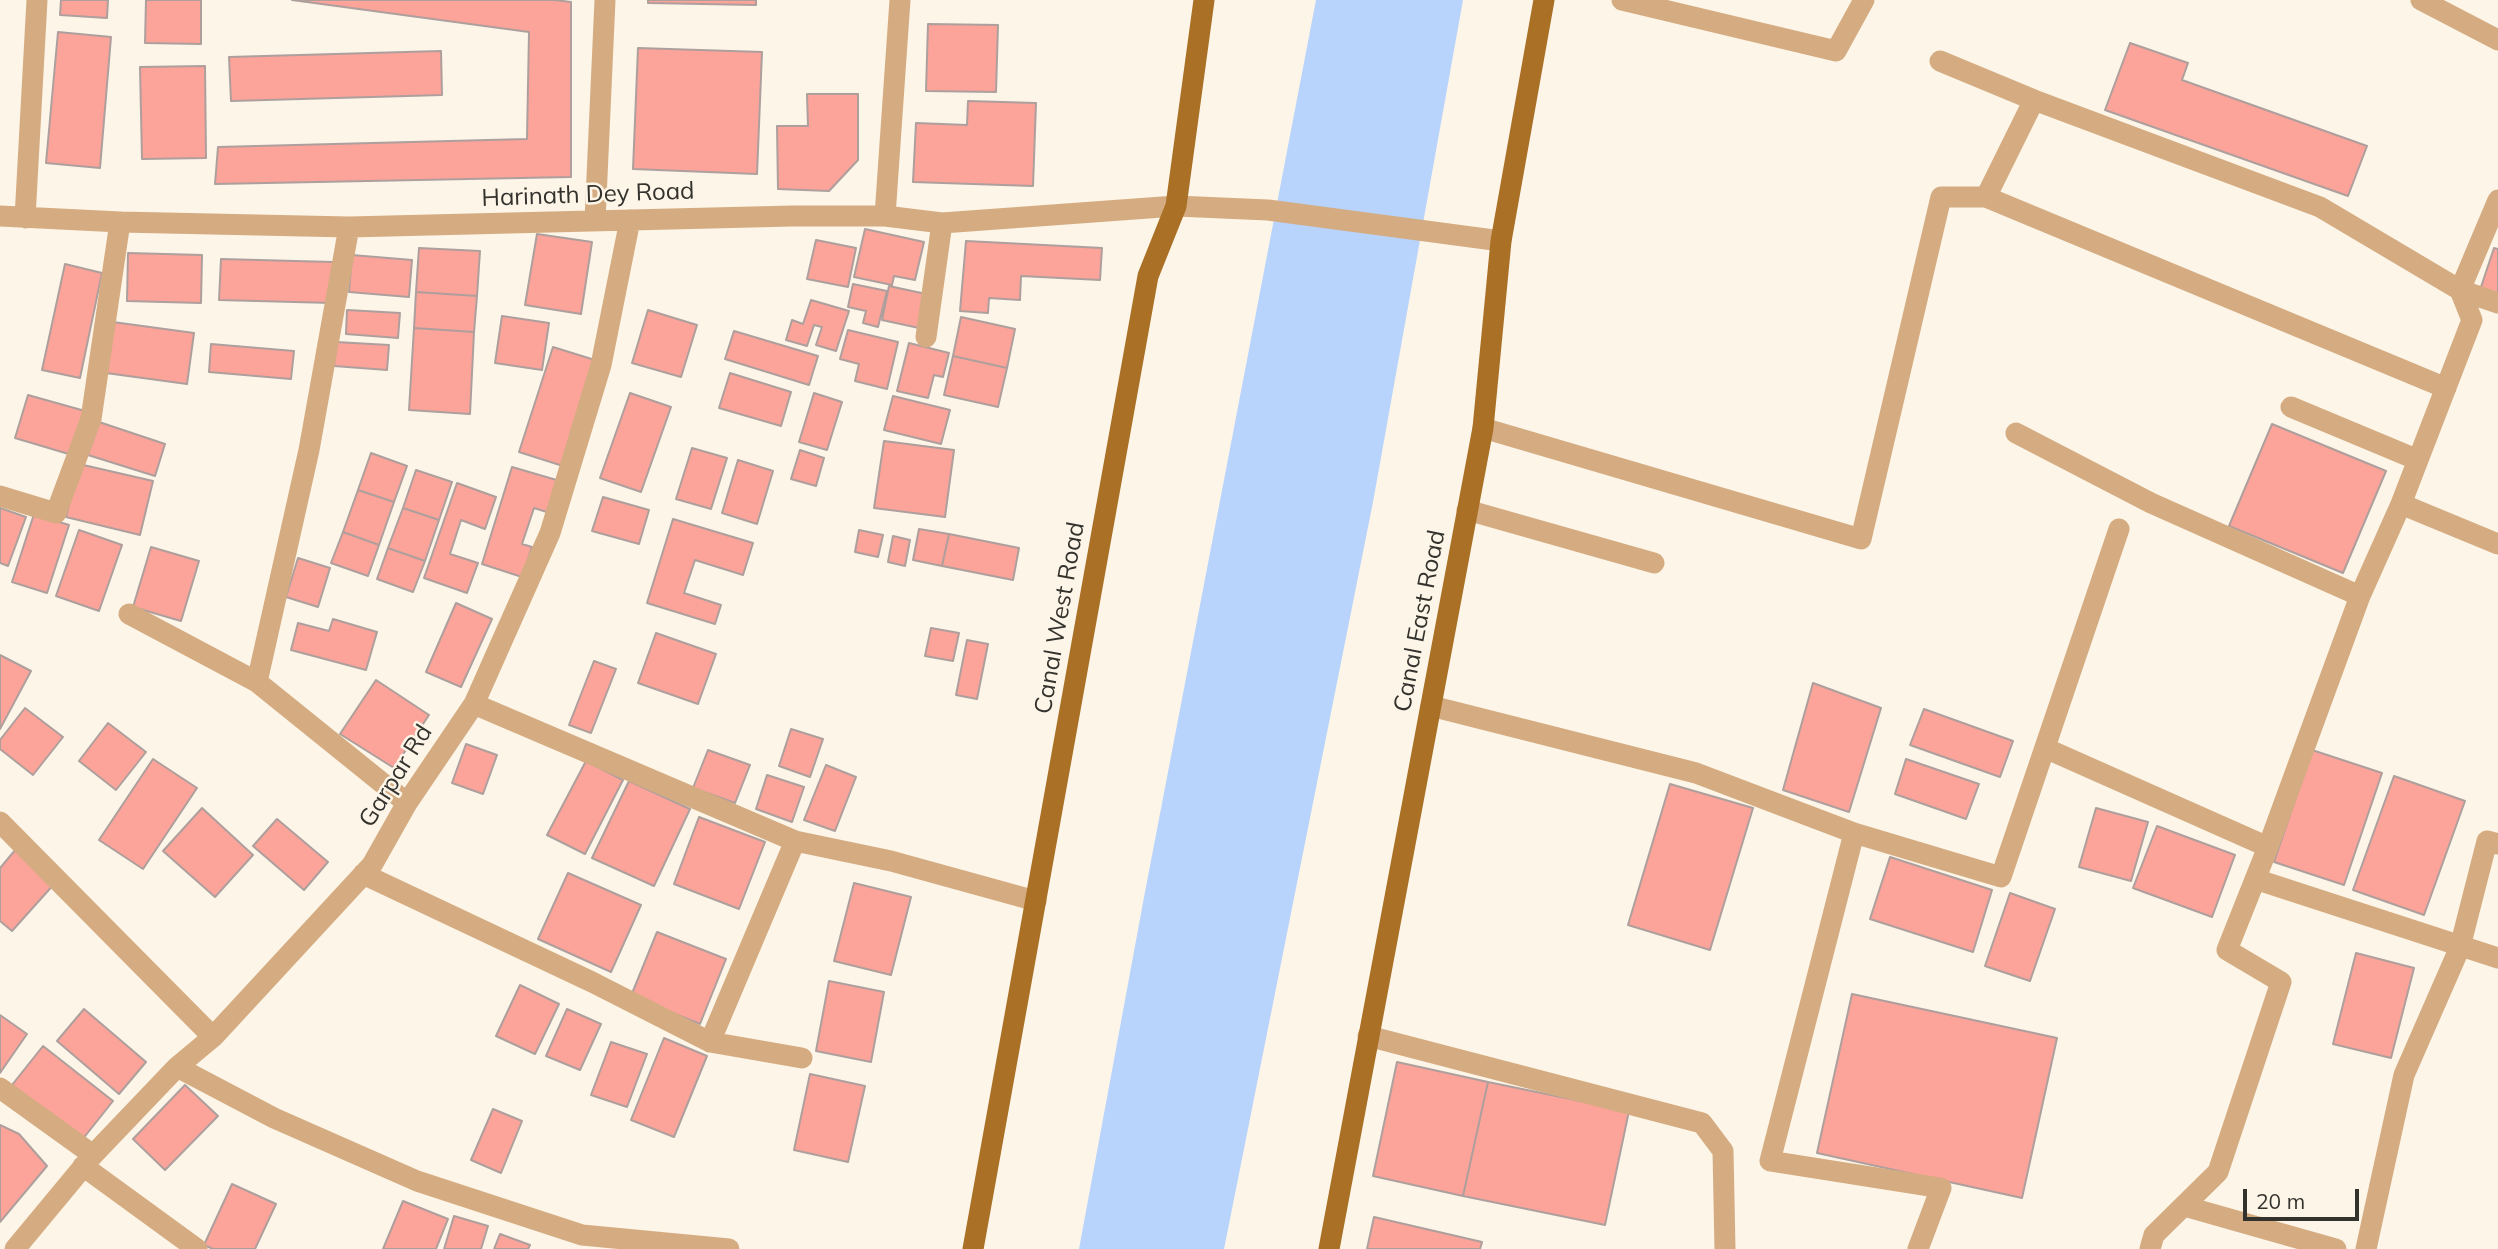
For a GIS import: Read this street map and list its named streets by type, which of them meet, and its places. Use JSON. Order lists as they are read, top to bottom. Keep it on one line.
{"streets":{"main road":["Canal West Road","Canal East Road"],"street":["Harinath Dey Road","Garpar Rd"]},"crossings":[["Harinath Dey Road","Canal West Road"],["Harinath Dey Road","Canal East Road"],["Harinath Dey Road","Garpar Rd"]],"scale_bar":"20 m"}
